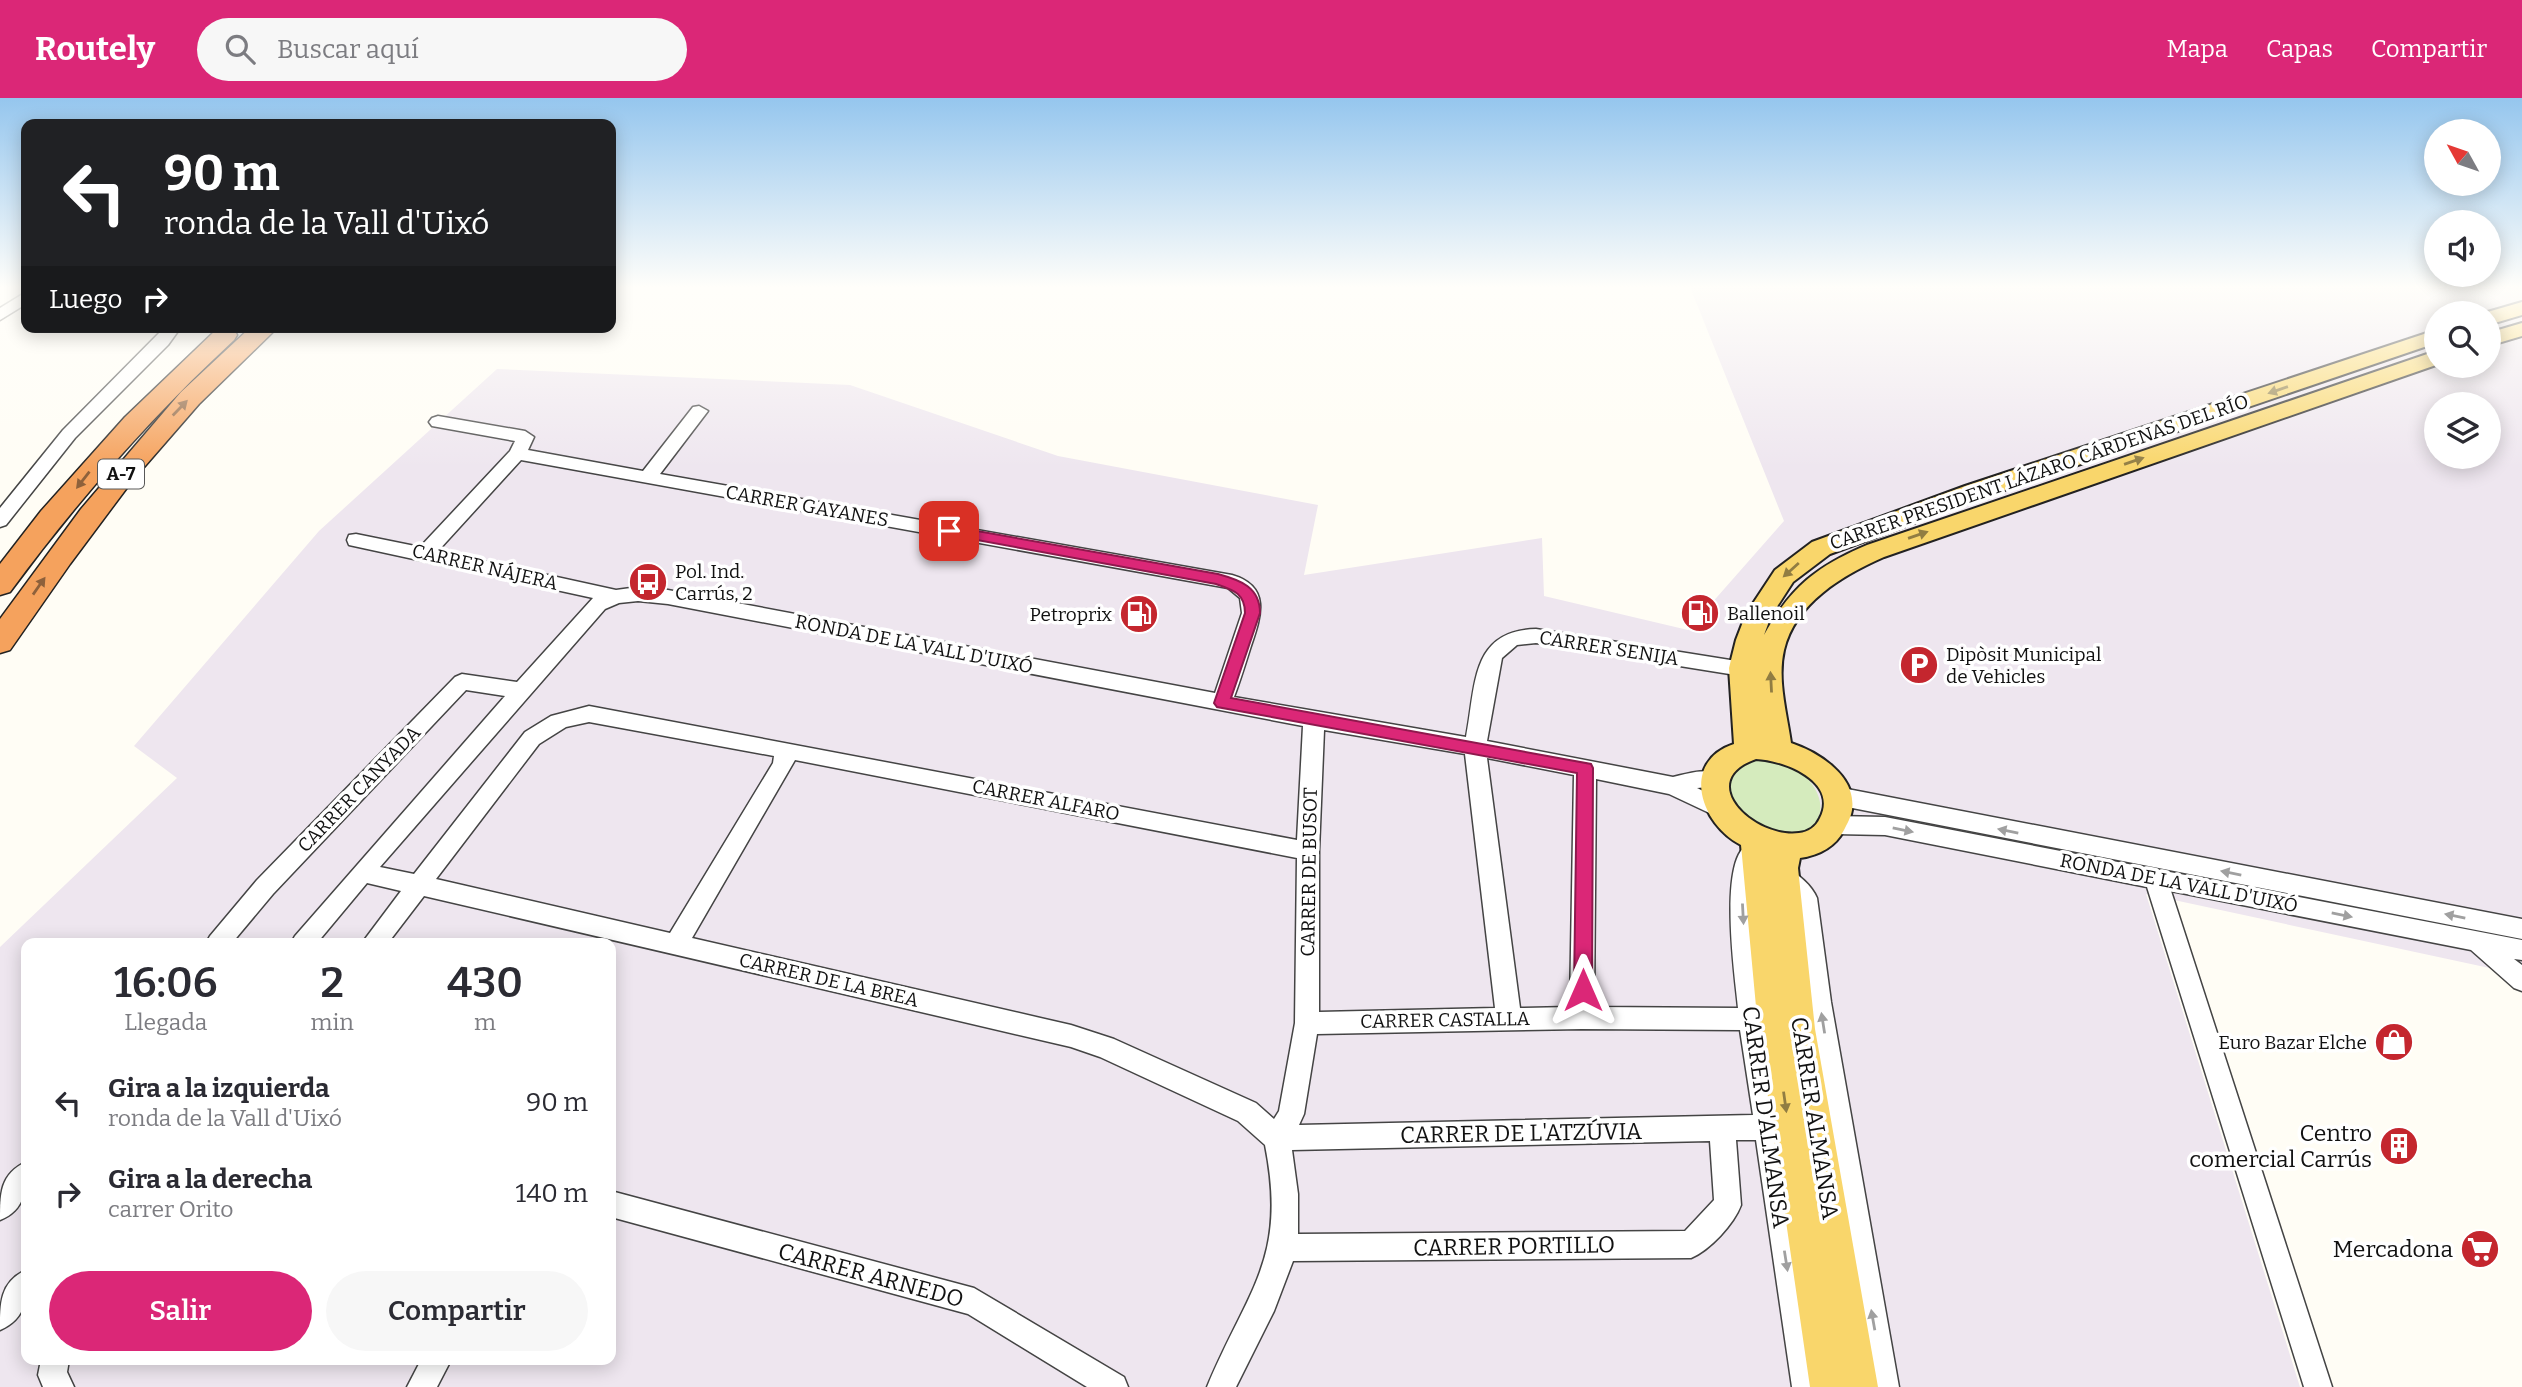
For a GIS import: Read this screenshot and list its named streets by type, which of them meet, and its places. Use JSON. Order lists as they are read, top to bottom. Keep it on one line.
{"streets":{"highway":["A-7"],"main road":["CARRER PRESIDENT LÁZARO CÁRDENAS DEL RÍO","CARRER D'ALMANSA","CARRER ALMANSA"],"street":["CARRER GAYANES","CARRER NÁJERA","RONDA DE LA VALL D'UIXÓ","CARRER SENIJA","CARRER CANYADA","CARRER ALFARO","CARRER DE BUSOT","CARRER DE LA BREA","CARRER CASTALLA","CARRER DE L'ATZÚVIA","CARRER PORTILLO","CARRER ARNEDO"]},"crossings":[["CARRER PRESIDENT LÁZARO CÁRDENAS DEL RÍO","RONDA DE LA VALL D'UIXÓ"],["CARRER PRESIDENT LÁZARO CÁRDENAS DEL RÍO","CARRER SENIJA"],["CARRER PRESIDENT LÁZARO CÁRDENAS DEL RÍO","CARRER D'ALMANSA"],["CARRER PRESIDENT LÁZARO CÁRDENAS DEL RÍO","CARRER ALMANSA"],["CARRER GAYANES","RONDA DE LA VALL D'UIXÓ"],["CARRER NÁJERA","RONDA DE LA VALL D'UIXÓ"],["RONDA DE LA VALL D'UIXÓ","CARRER SENIJA"],["RONDA DE LA VALL D'UIXÓ","CARRER DE BUSOT"],["RONDA DE LA VALL D'UIXÓ","CARRER D'ALMANSA"],["RONDA DE LA VALL D'UIXÓ","CARRER ALMANSA"],["CARRER ALFARO","CARRER DE BUSOT"],["CARRER ALFARO","CARRER DE LA BREA"],["CARRER DE BUSOT","CARRER CASTALLA"],["CARRER DE LA BREA","CARRER DE L'ATZÚVIA"],["CARRER CASTALLA","CARRER D'ALMANSA"],["CARRER D'ALMANSA","CARRER ALMANSA"],["CARRER D'ALMANSA","CARRER DE L'ATZÚVIA"],["CARRER DE L'ATZÚVIA","CARRER PORTILLO"]],"places":{"bus stop":["Pol. Ind. Carrús, 2"],"fuel station":["Ballenoil","Petroprix"],"parking":["Dipòsit Municipal de Vehicles"],"shop":["Euro Bazar Elche"],"building":["Centro comercial Carrús"],"supermarket":["Mercadona"]},"north":"top left","page":{"header":"Routely","search":"Buscar aquí","nav":["Mapa","Capas","Compartir"],"turn":["90 m","ronda de la Vall d'Uixó"],"then":"Luego","eta":["16:06","Llegada","2","min","430","m"],"list":[{"name":"Gira a la izquierda","note":"ronda de la Vall d'Uixó","value":"90 m"},{"name":"Gira a la derecha","note":"carrer Orito","value":"140 m"}],"buttons":["Salir","Compartir"]}}
